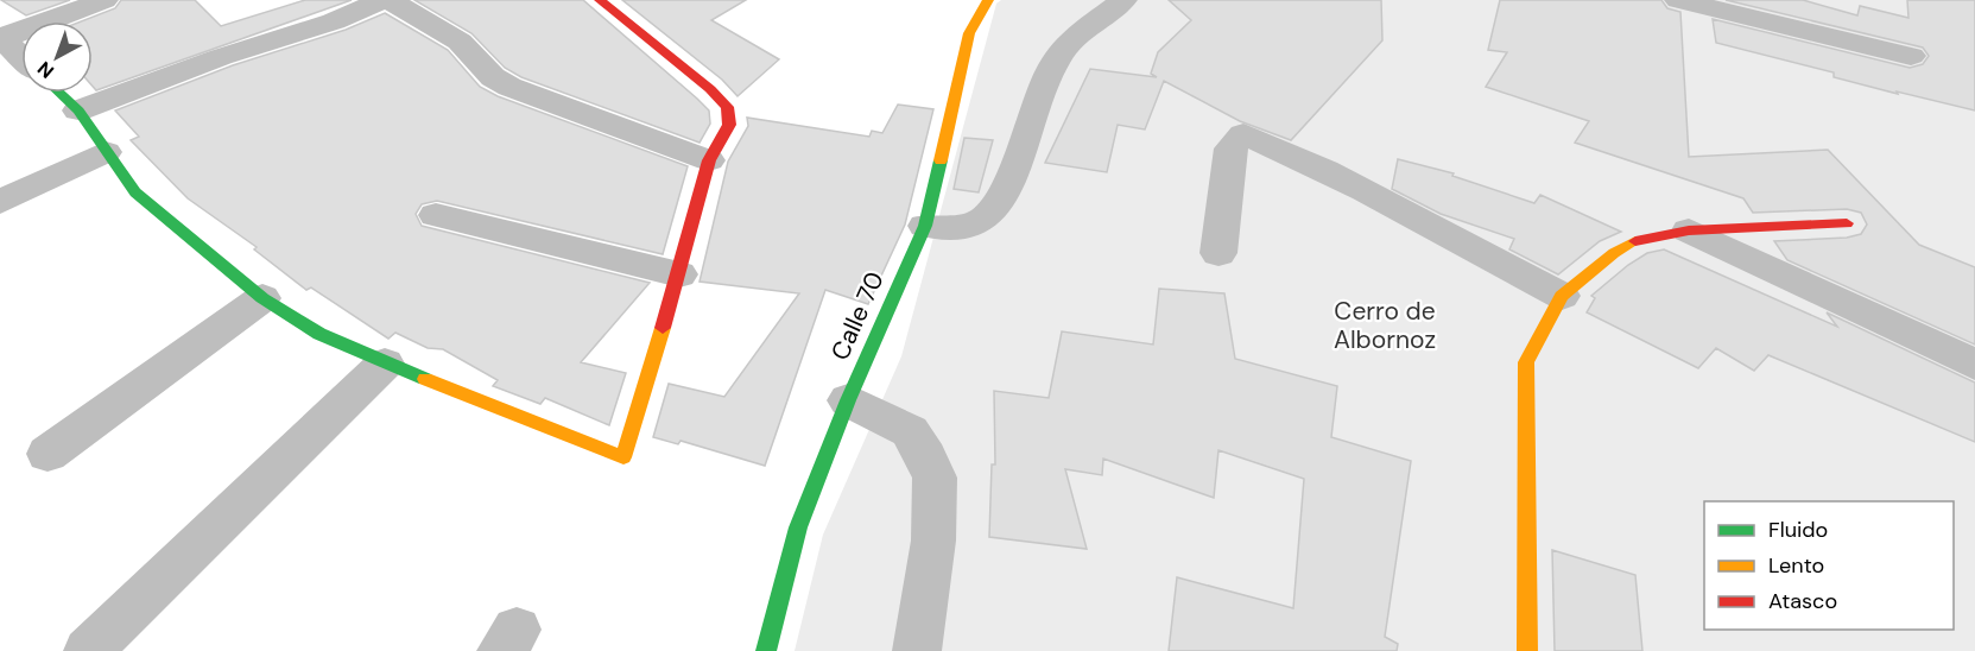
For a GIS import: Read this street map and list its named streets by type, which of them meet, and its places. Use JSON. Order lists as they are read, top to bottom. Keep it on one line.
{"streets":{"street":["Calle 70"]},"parks":["Cerro de Albornoz"],"legend":["Fluido","Lento","Atasco"],"north":"bottom left"}
